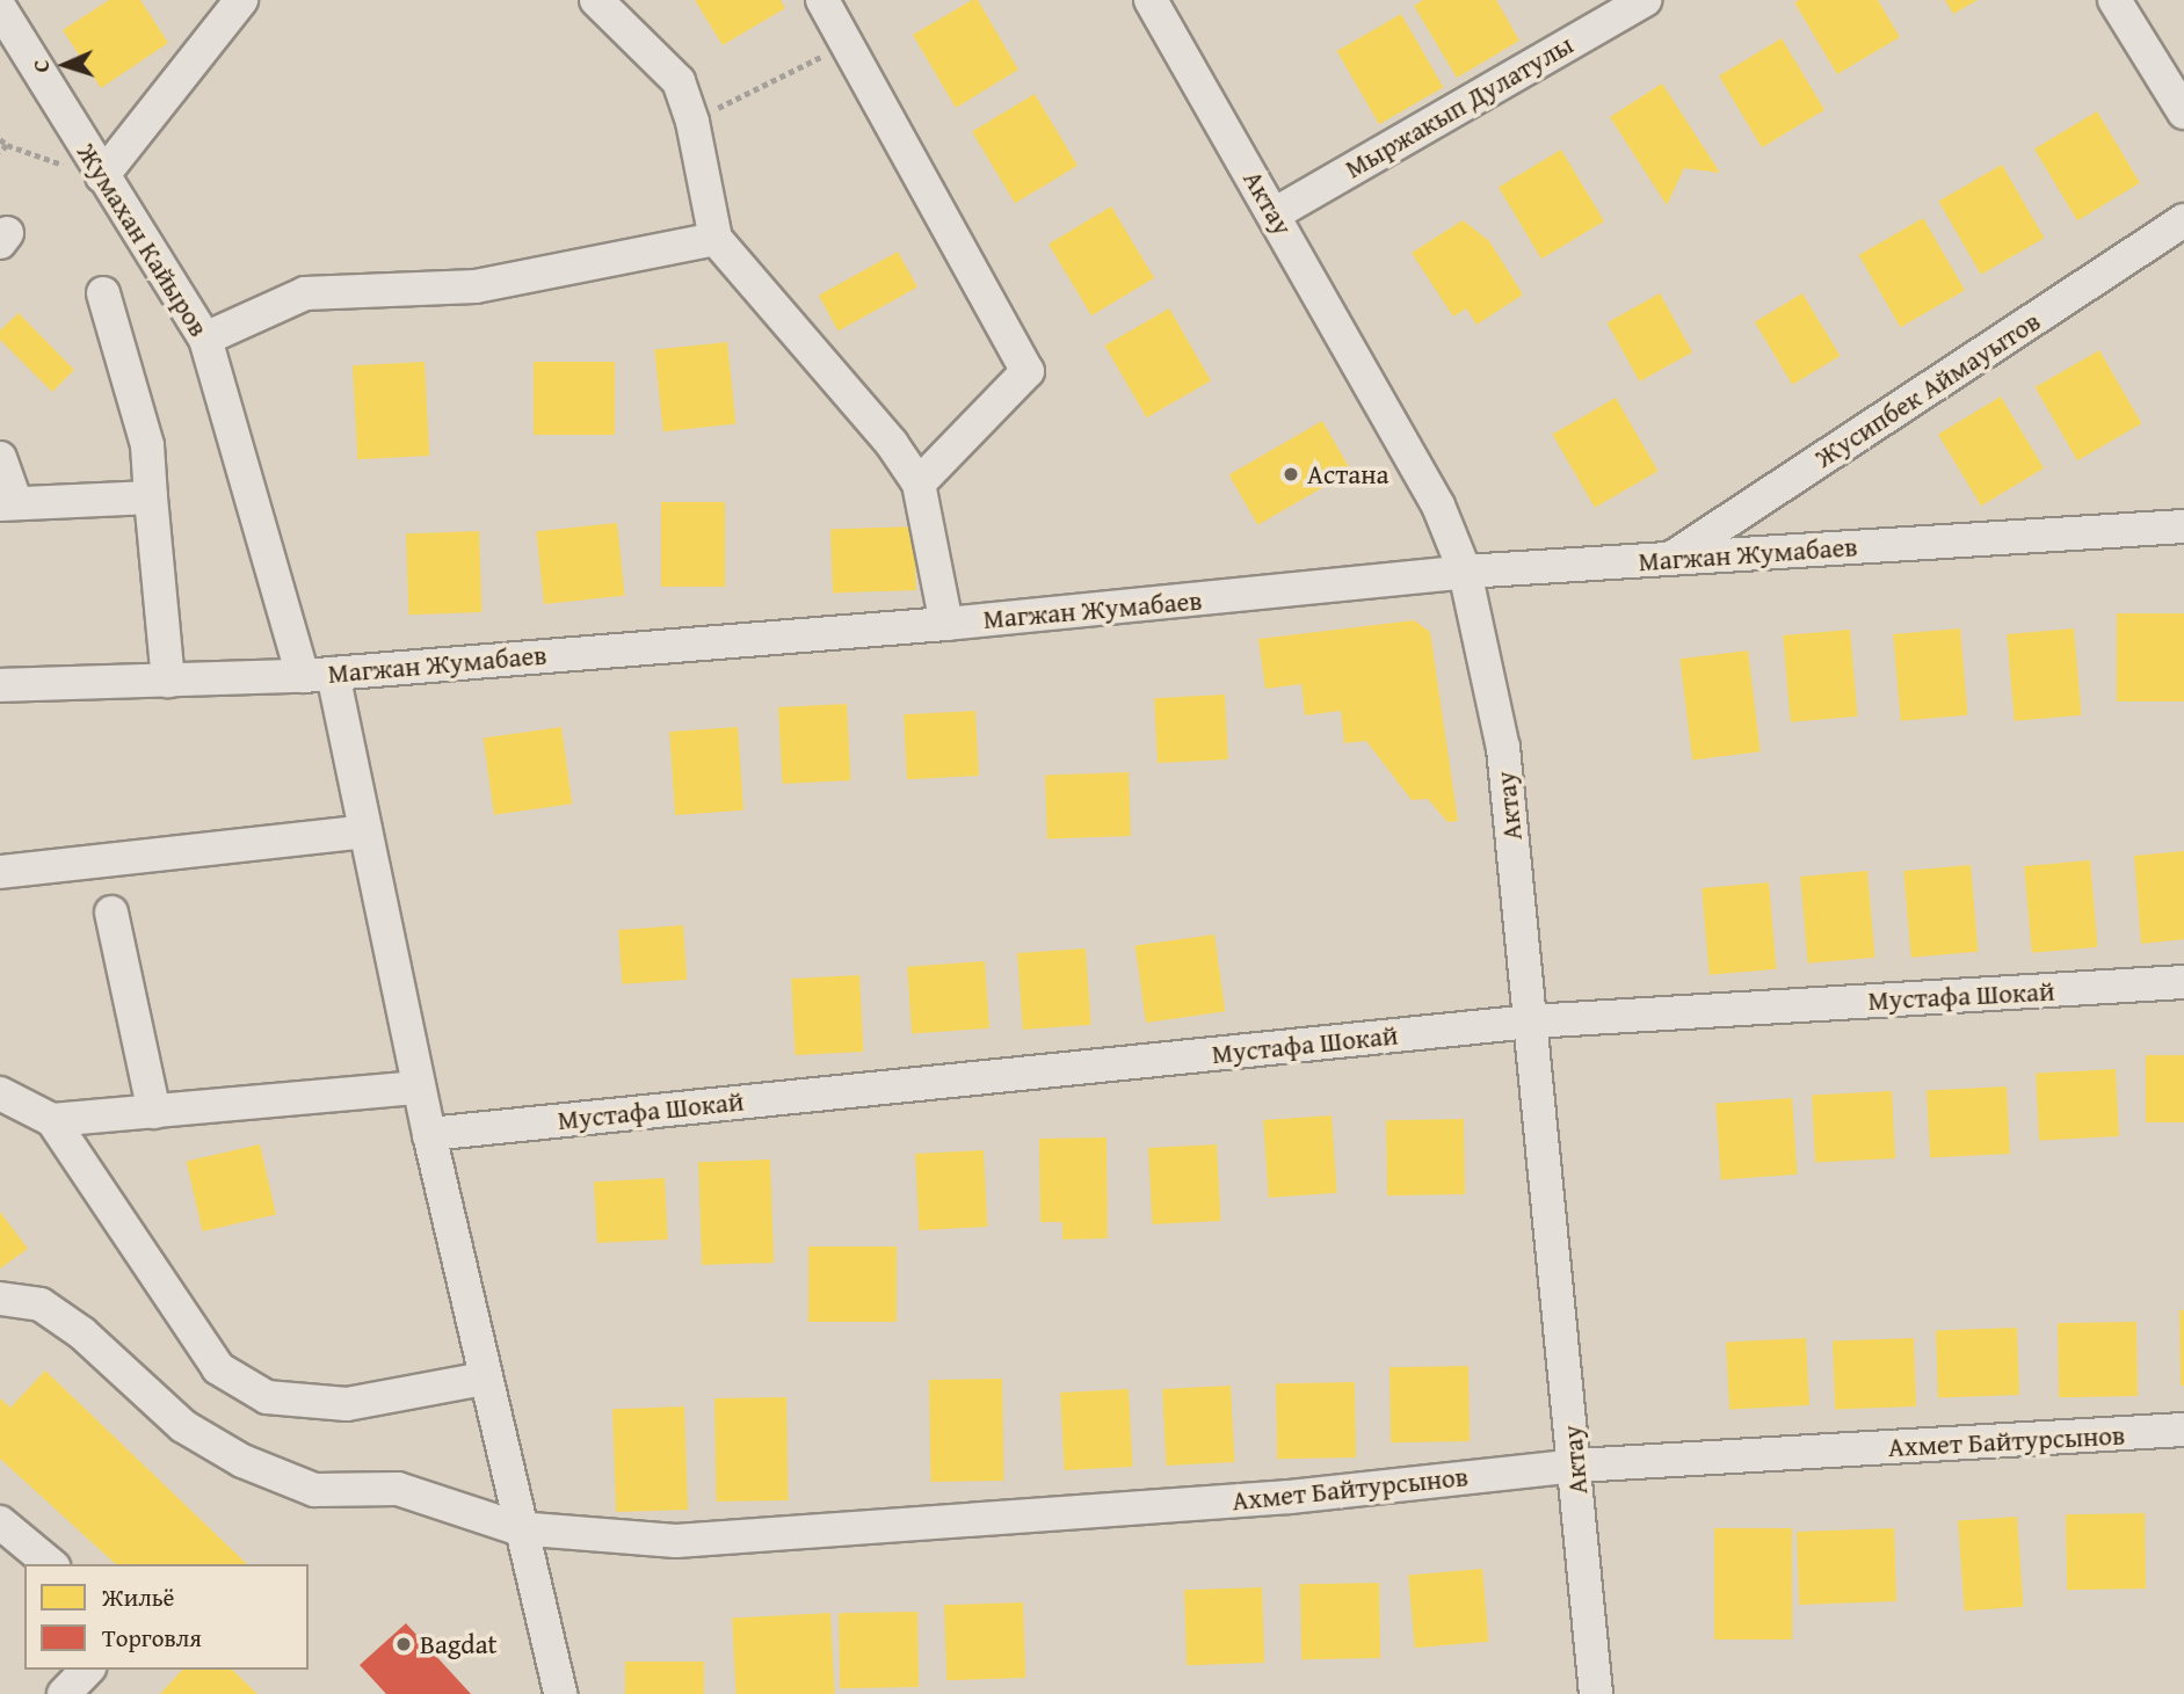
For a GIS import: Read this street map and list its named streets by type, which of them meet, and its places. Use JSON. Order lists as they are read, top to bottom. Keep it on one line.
{"streets":{"street":["Мыржакып Дулатулы","Актау","Жумахан Кайыров","Жусипбек Аймауытов","Магжан Жумабаев","Мустафа Шокай","Ахмет Байтурсынов"]},"crossings":[["Мыржакып Дулатулы","Актау"],["Актау","Магжан Жумабаев"],["Актау","Мустафа Шокай"],["Актау","Ахмет Байтурсынов"],["Жумахан Кайыров","Магжан Жумабаев"],["Жумахан Кайыров","Мустафа Шокай"],["Жумахан Кайыров","Ахмет Байтурсынов"],["Жусипбек Аймауытов","Магжан Жумабаев"]],"places":["Астана","Bagdat"],"legend":["Жильё","Торговля"],"north":"left"}
